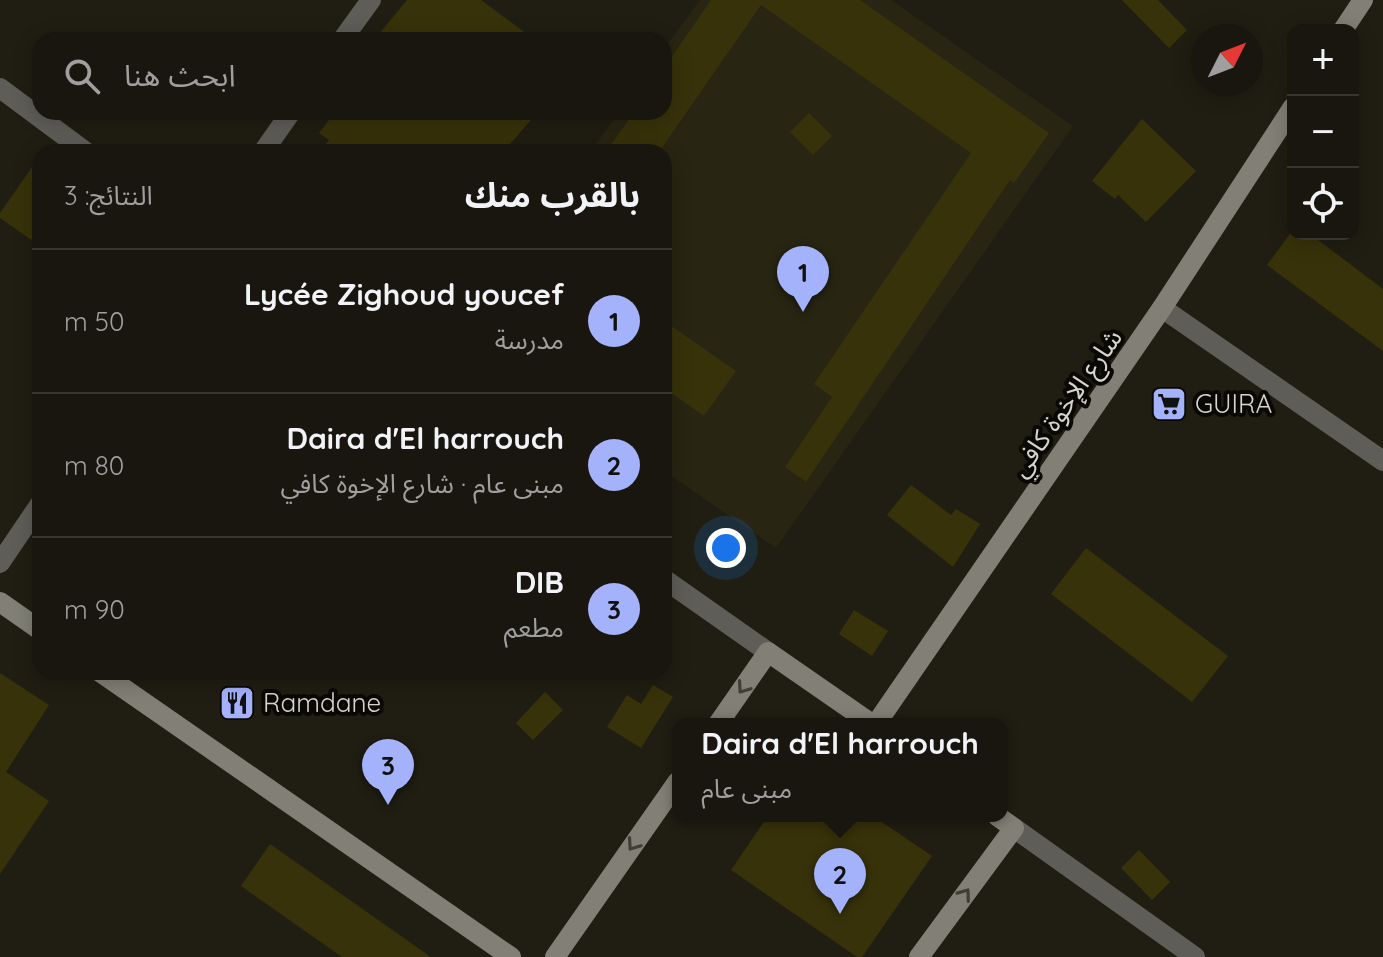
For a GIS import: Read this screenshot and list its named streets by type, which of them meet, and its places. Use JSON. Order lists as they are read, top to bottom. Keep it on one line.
{"streets":{"main road":["شارع الإخوة كافي"]},"places":{"supermarket":["GUIRA"],"restaurant":["Ramdane"]},"north":"top right","page":{"map_buttons":["+","−"],"search":"ابحث هنا","heading":["بالقرب منك","النتائج: 3"],"pins":["1","3","2"],"list":[{"mark":"1","name":"Lycée Zighoud youcef","note":"مدرسة","value":"50 m"},{"mark":"2","name":"Daira d'El harrouch","note":"مبنى عام · شارع الإخوة كافي","value":"80 m"},{"mark":"3","name":"DIB","note":"مطعم","value":"90 m"}],"popup":["Daira d'El harrouch","مبنى عام"]}}
